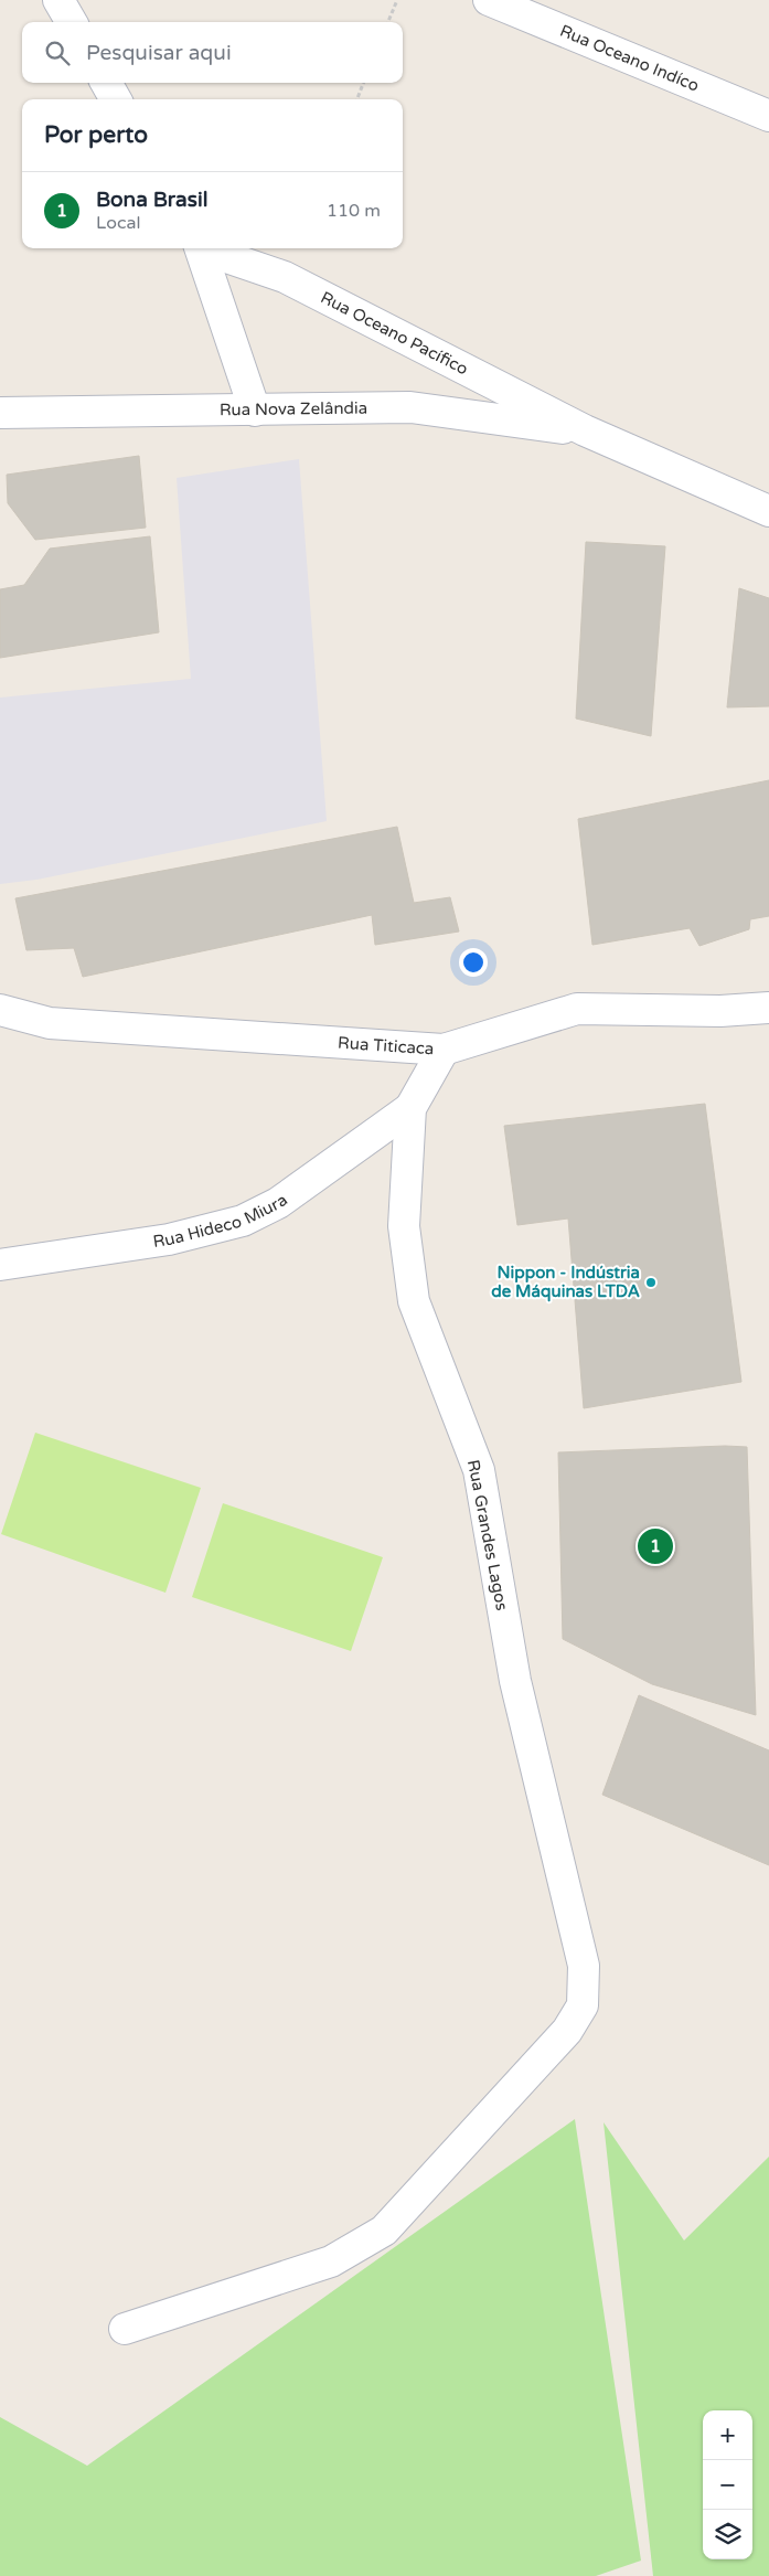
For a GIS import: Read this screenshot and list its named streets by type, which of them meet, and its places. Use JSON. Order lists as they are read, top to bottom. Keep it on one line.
{"streets":{"street":["Rua Oceano Indíco","Rua Oceano Pacífico","Rua Nova Zelândia","Rua Titicaca","Rua Hideco Miura","Rua Grandes Lagos"]},"crossings":[["Rua Oceano Pacífico","Rua Nova Zelândia"],["Rua Titicaca","Rua Grandes Lagos"],["Rua Hideco Miura","Rua Grandes Lagos"]],"places":["Nippon - Indústria de Máquinas LTDA"],"page":{"search":"Pesquisar aqui","heading":"Por perto","list":[{"mark":"1","name":"Bona Brasil","note":"Local","value":"110 m"}],"pins":"1","map_buttons":["+","−"]}}
